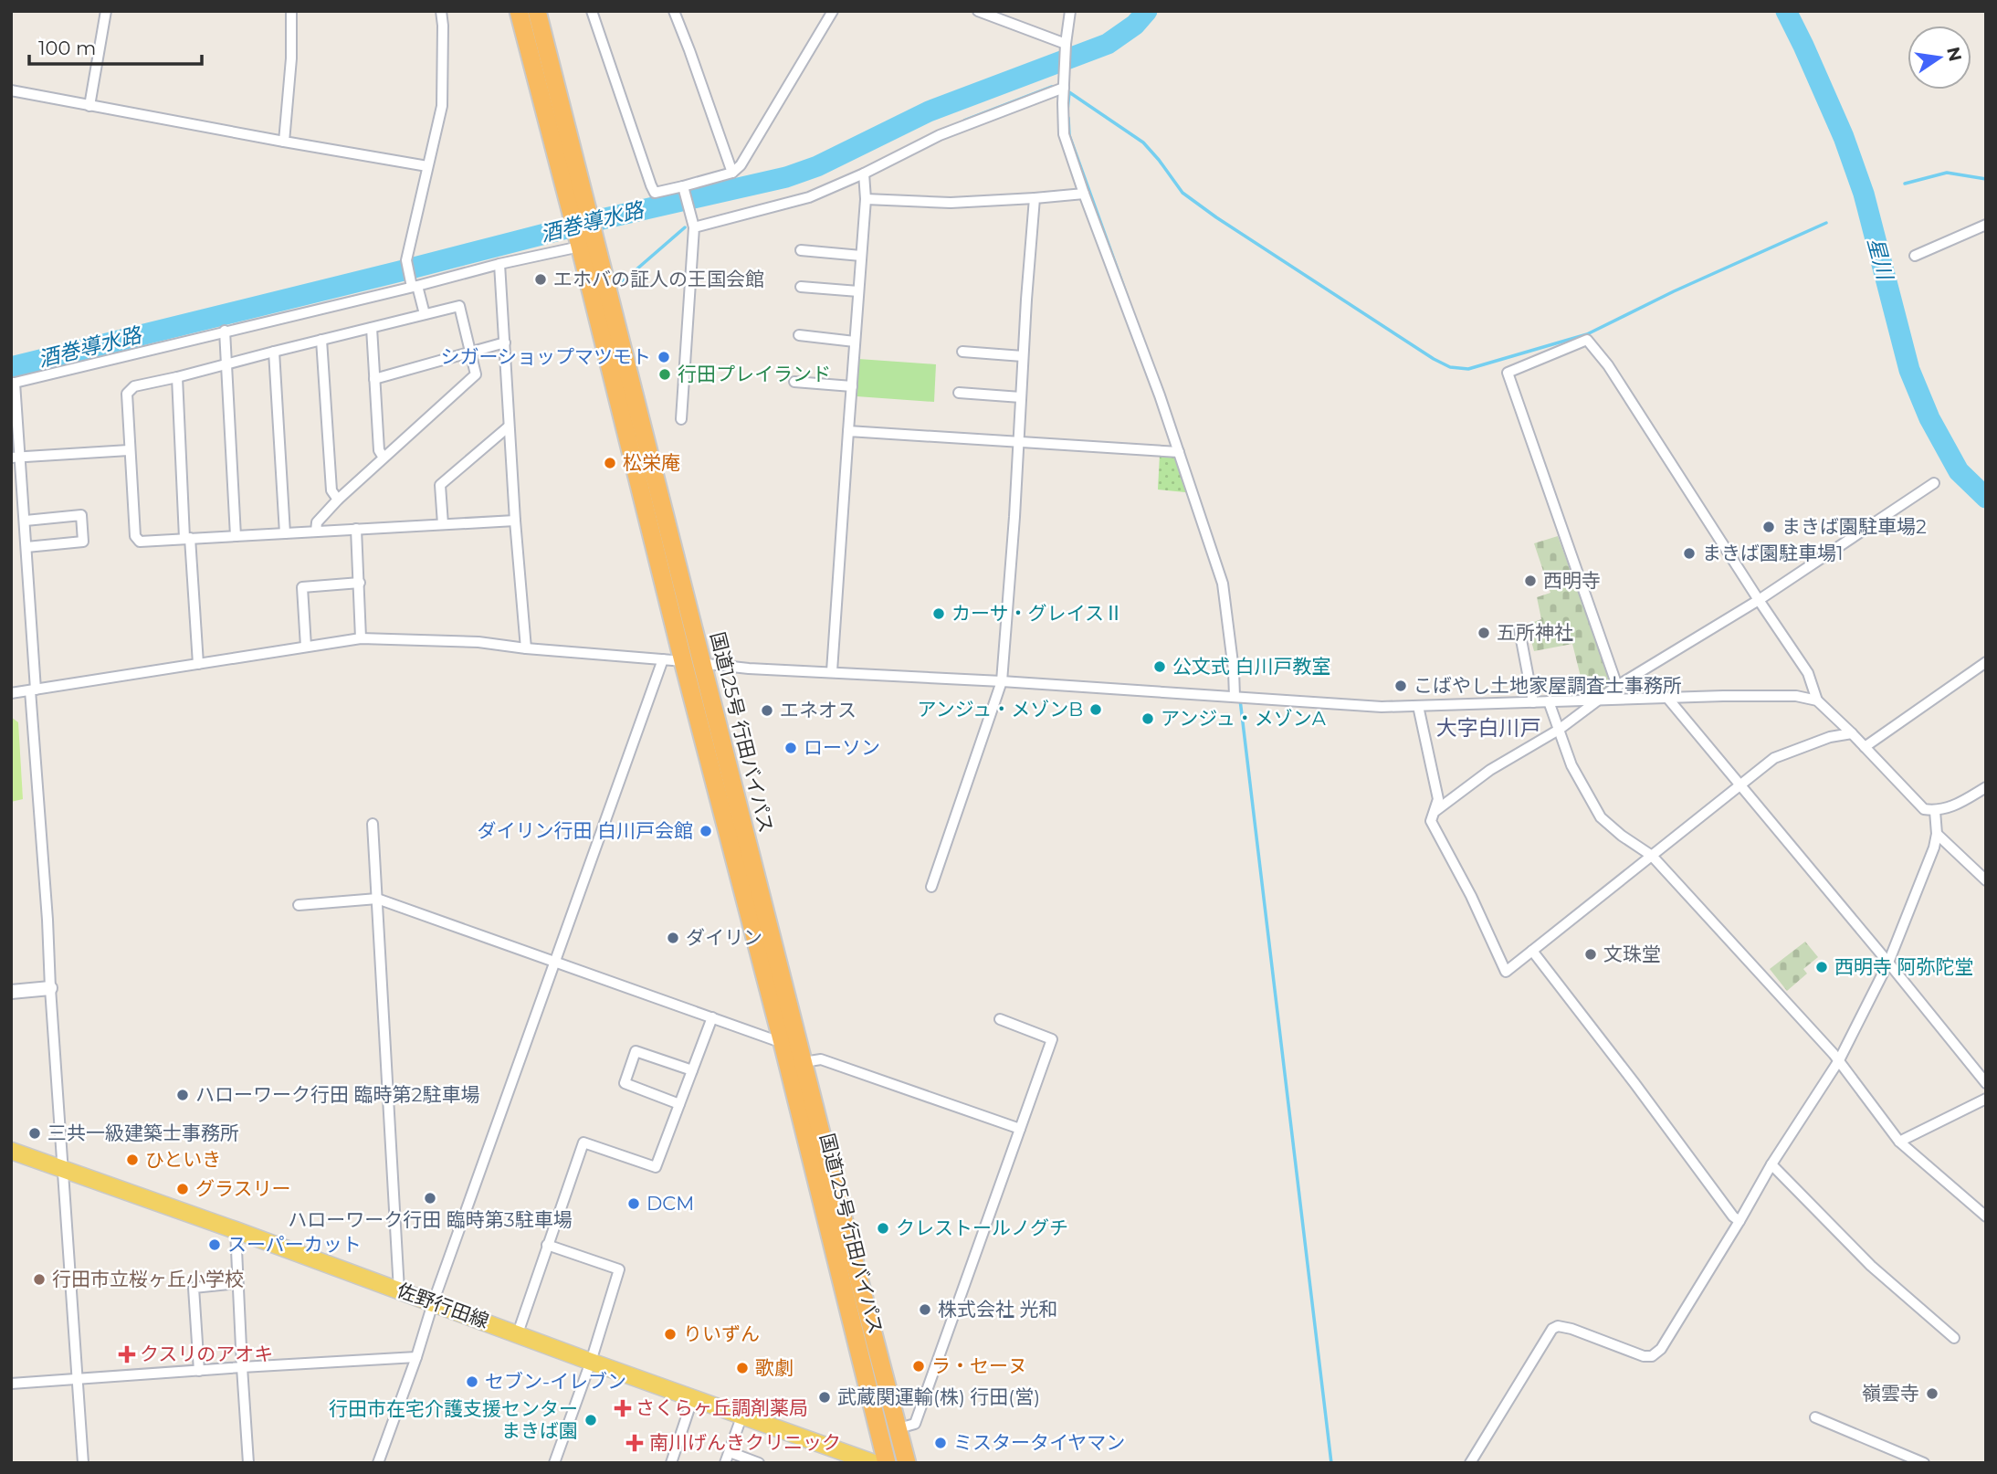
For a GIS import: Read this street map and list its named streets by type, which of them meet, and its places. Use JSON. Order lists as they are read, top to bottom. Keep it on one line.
{"streets":{"highway":["国道125号 行田バイパス"],"main road":["佐野行田線"]},"districts":["大字白川戸"],"water":["酒巻導水路","星川"],"places":{"other":["エホバの証人の王国会館","シガーショップマツモト","行田プレイランド","松栄庵","まきば園駐車場2","まきば園駐車場1","西明寺","カーサ・グレイスⅡ","五所神社","公文式 白川戸教室","こばやし土地家屋調査士事務所","アンジュ・メゾンB","エネオス","アンジュ・メゾンA","ローソン","ダイリン行田 白川戸会館","ダイリン","文珠堂","西明寺 阿弥陀堂","ハローワーク行田 臨時第2駐車場","三共一級建築士事務所","ひといき","グラスリー","ハローワーク行田 臨時第3駐車場","DCM","クレストールノグチ","スーパーカット","行田市立桜ヶ丘小学校","株式会社 光和","りいずん","ラ・セーヌ","歌劇","セブン-イレブン","嶺雲寺","武蔵関運輸(株) 行田(営)","行田市在宅介護支援センター まきば園","ミスタータイヤマン"],"health":["クスリのアオキ","さくらヶ丘調剤薬局","南川げんきクリニック"]},"scale_bar":"100 m","north":"right"}
